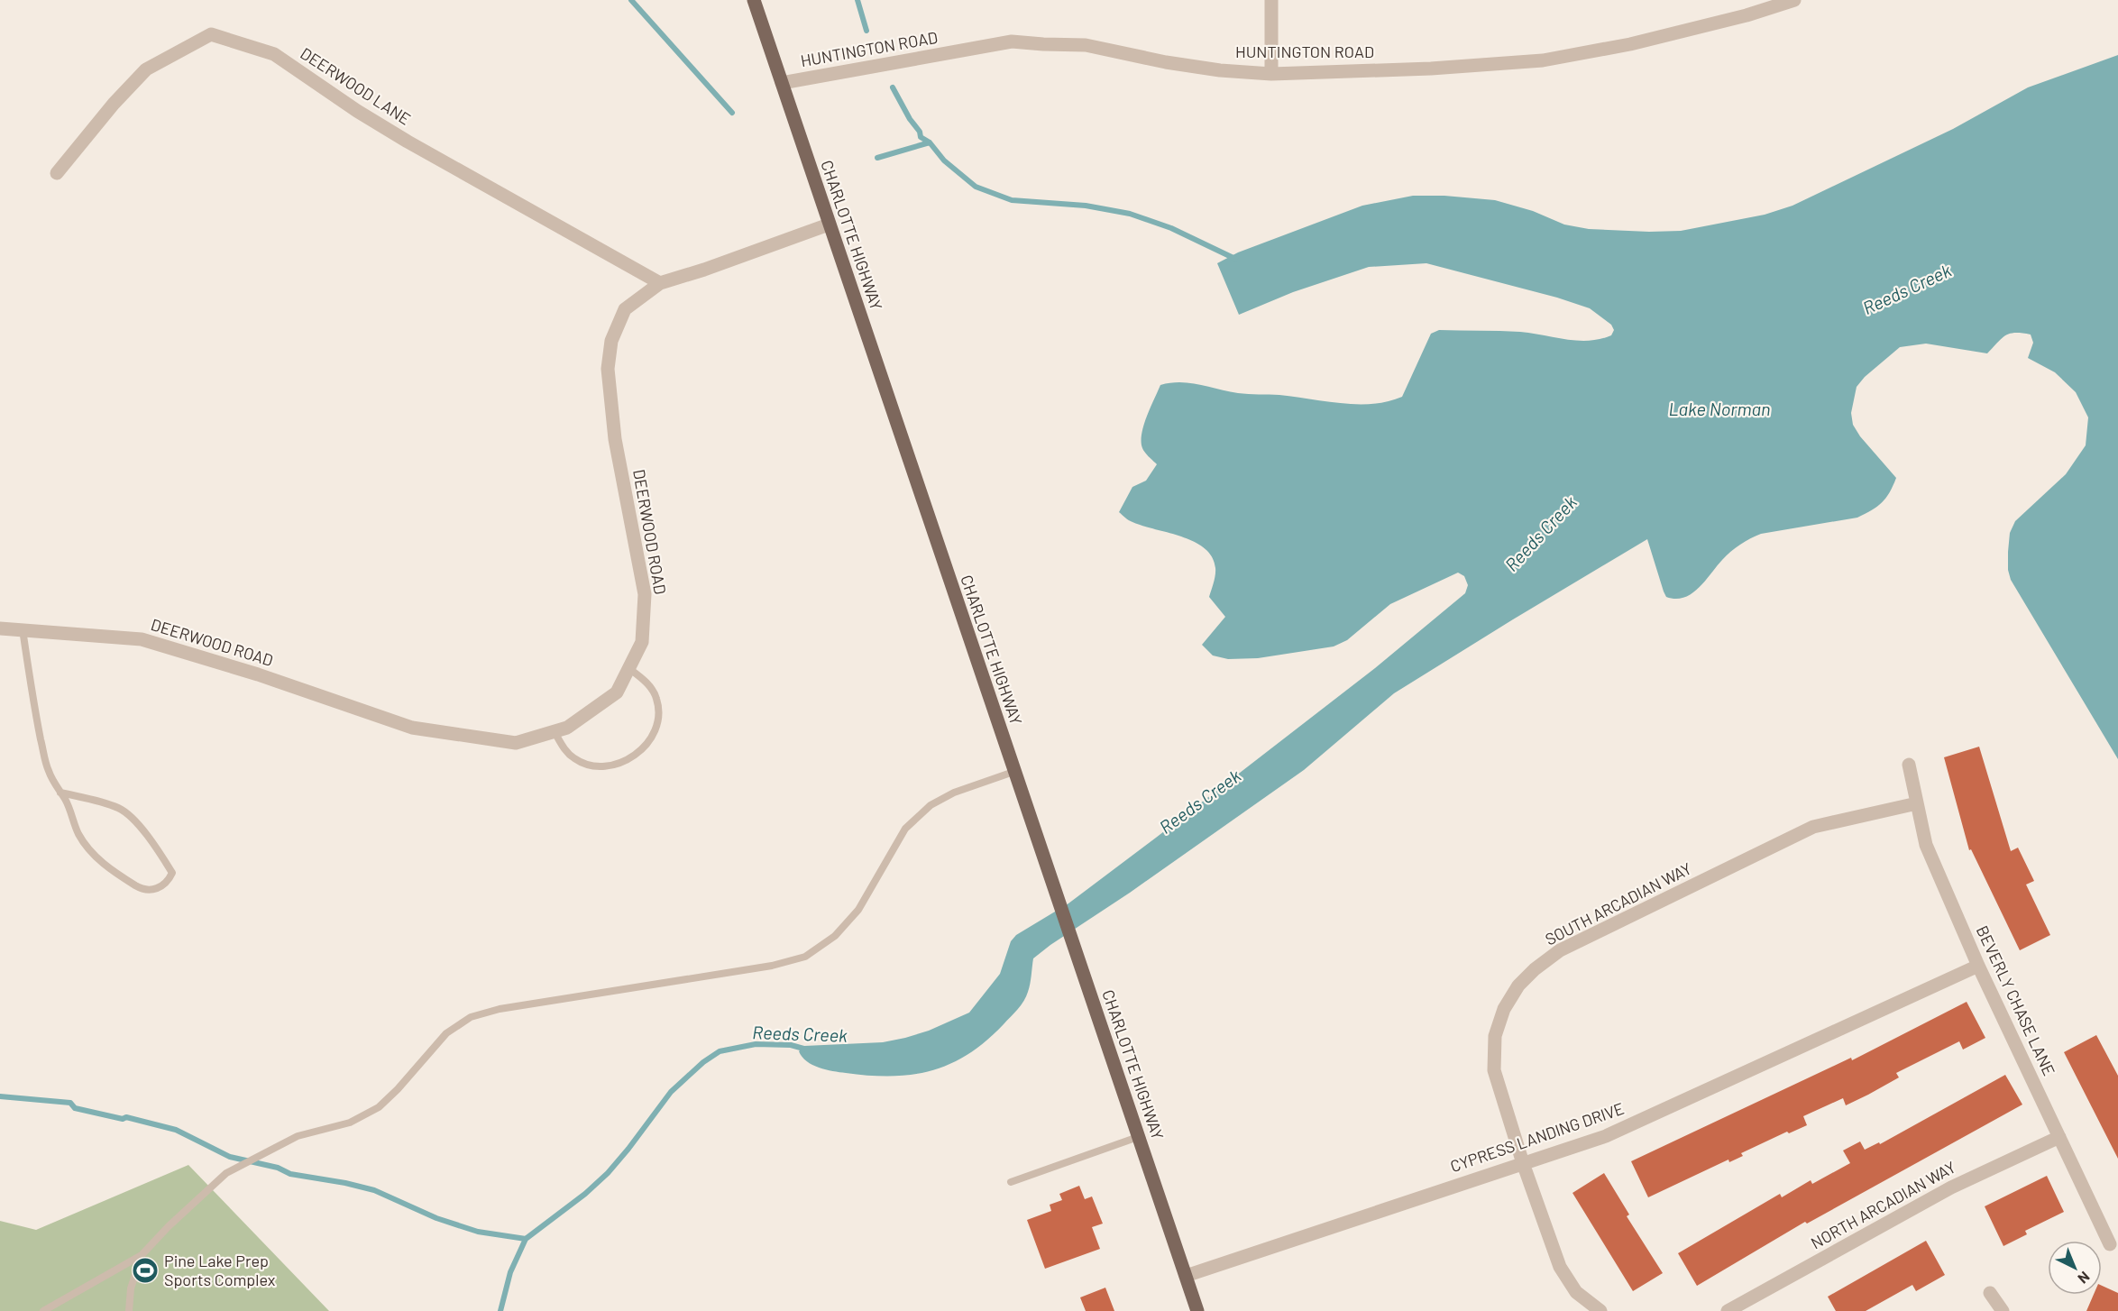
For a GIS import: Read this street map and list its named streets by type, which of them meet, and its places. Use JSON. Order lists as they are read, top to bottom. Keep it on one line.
{"streets":{"main road":["CHARLOTTE HIGHWAY"],"street":["HUNTINGTON ROAD","DEERWOOD LANE","DEERWOOD ROAD","SOUTH ARCADIAN WAY","BEVERLY CHASE LANE","CYPRESS LANDING DRIVE","NORTH ARCADIAN WAY"]},"crossings":[["HUNTINGTON ROAD","CHARLOTTE HIGHWAY"],["DEERWOOD LANE","DEERWOOD ROAD"],["CHARLOTTE HIGHWAY","DEERWOOD ROAD"],["CHARLOTTE HIGHWAY","CYPRESS LANDING DRIVE"],["SOUTH ARCADIAN WAY","BEVERLY CHASE LANE"],["SOUTH ARCADIAN WAY","CYPRESS LANDING DRIVE"],["BEVERLY CHASE LANE","CYPRESS LANDING DRIVE"],["BEVERLY CHASE LANE","NORTH ARCADIAN WAY"]],"water":["Reeds Creek","Lake Norman"],"places":{"sports":["Pine Lake Prep Sports Complex"]},"north":"bottom right"}
